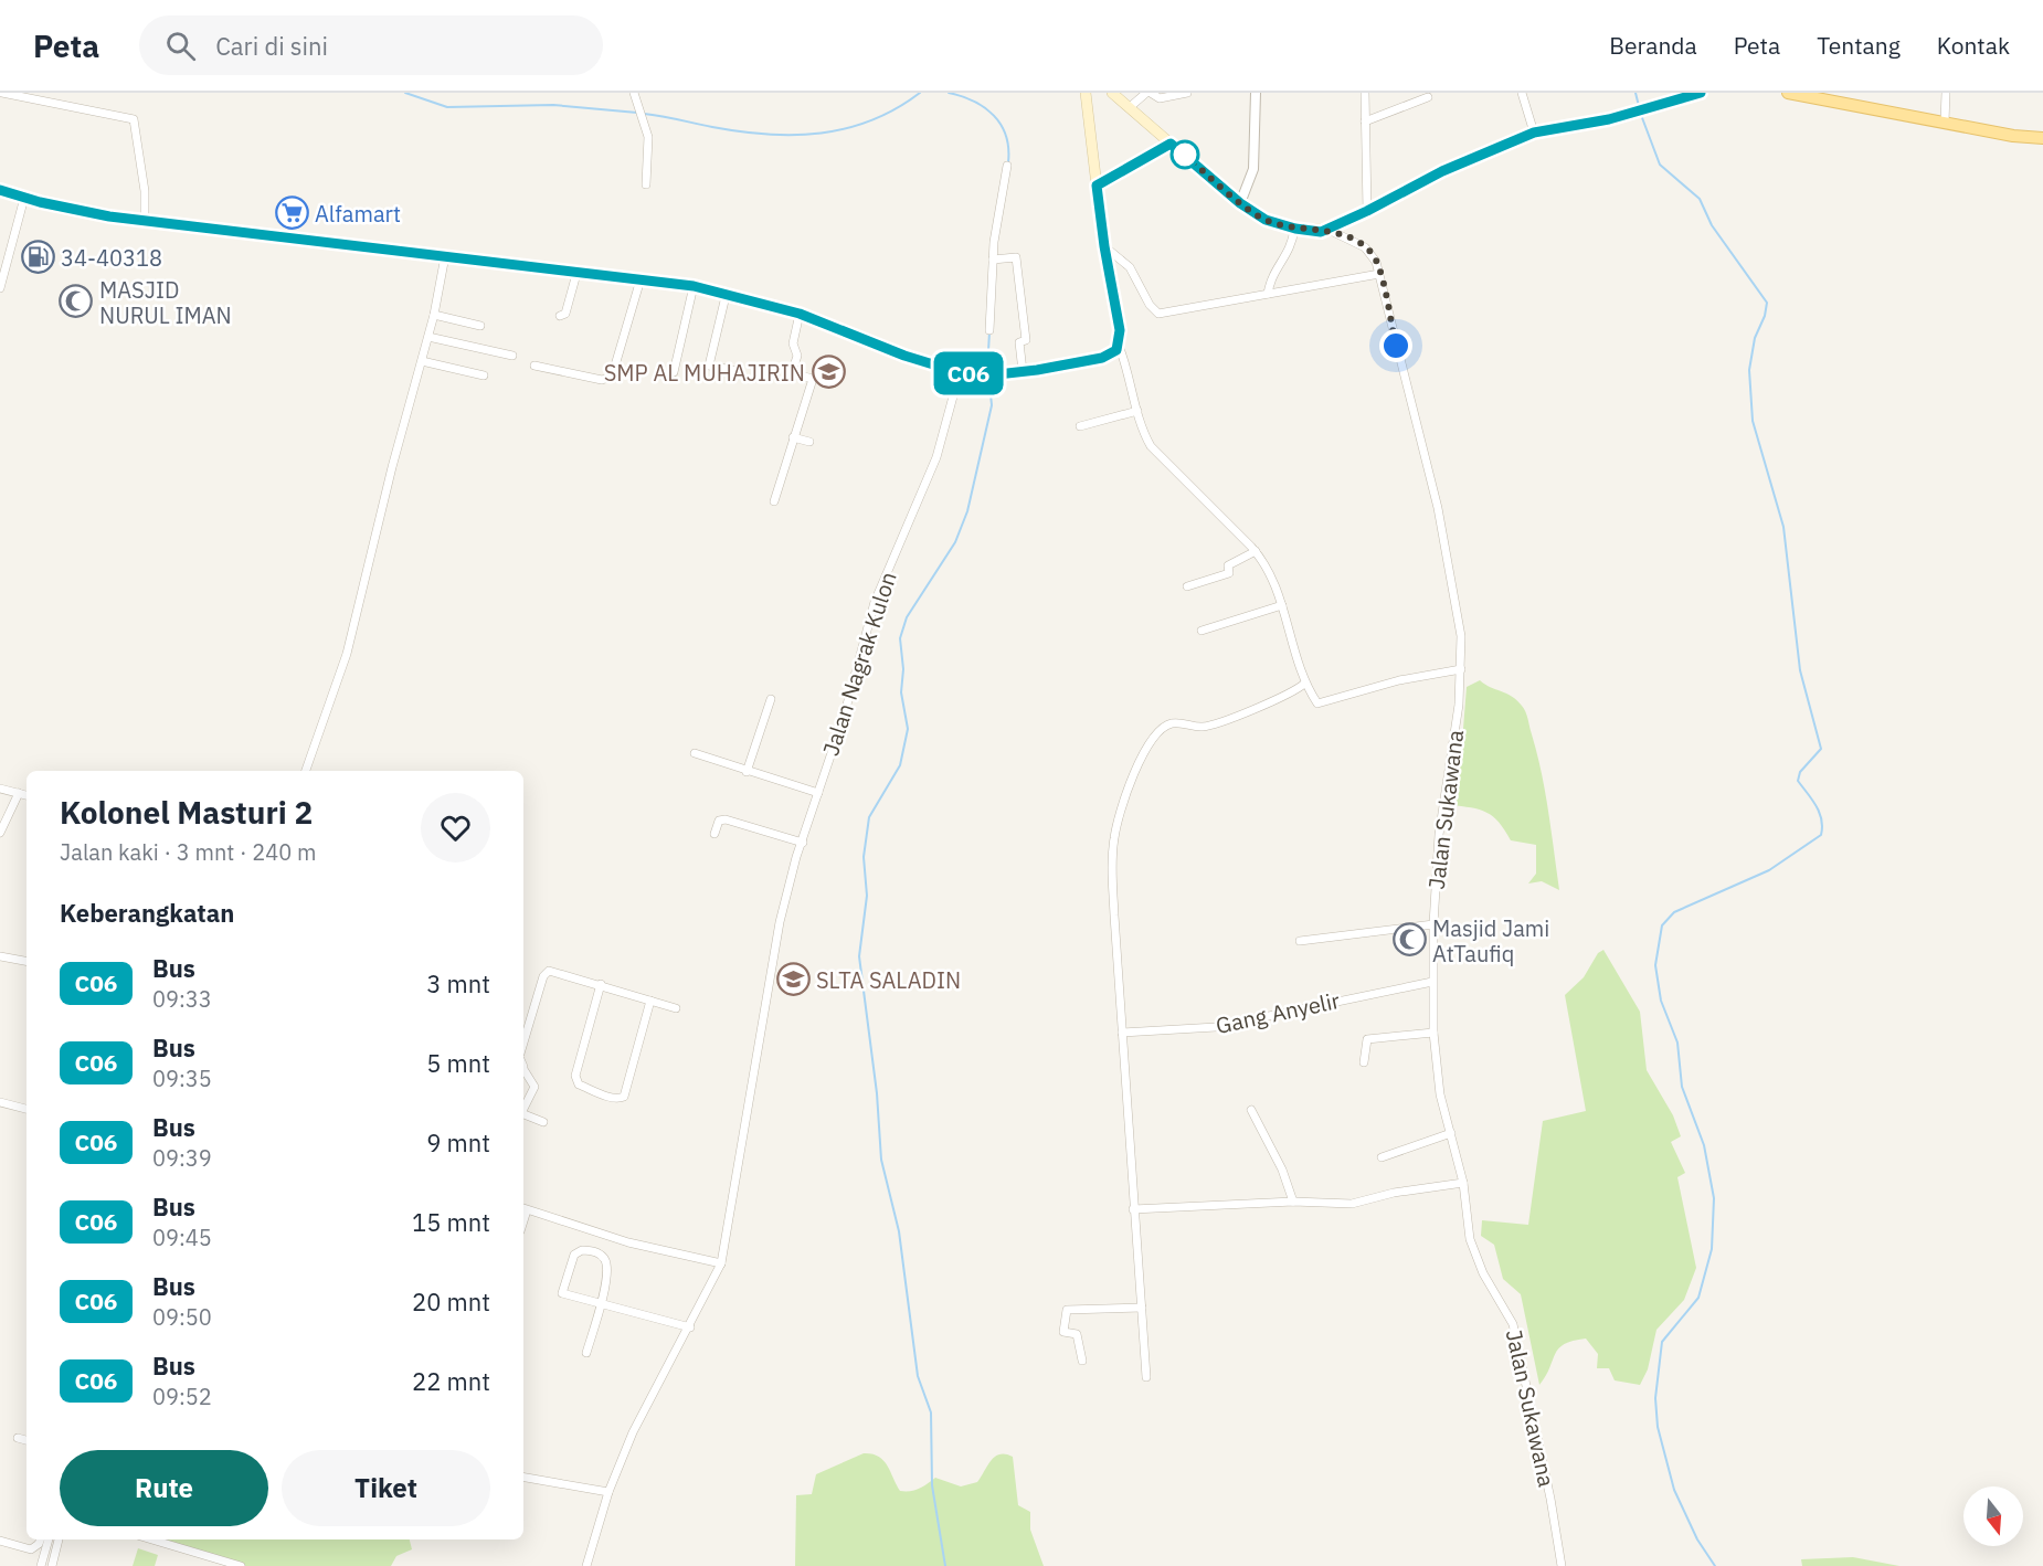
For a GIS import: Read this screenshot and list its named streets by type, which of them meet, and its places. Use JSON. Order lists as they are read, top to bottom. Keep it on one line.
{"streets":{"street":["Jalan Nagrak Kulon","Jalan Sukawana","Gang Anyelir"]},"crossings":[["Jalan Sukawana","Gang Anyelir"]],"places":{"supermarket":["Alfamart"],"fuel station":["34-40318"],"mosque":["MASJID NURUL IMAN","Masjid Jami AtTaufiq"],"school or university":["SMP AL MUHAJIRIN","SLTA SALADIN"]},"lines":["bus line C06"],"north":"bottom","page":{"header":"Peta","search":"Cari di sini","nav":["Beranda","Peta","Tentang","Kontak"],"on_map":"C06","heading":[["Kolonel Masturi 2","Jalan kaki · 3 mnt · 240 m"],"Keberangkatan"],"list":[{"mark":"C06","name":"Bus","note":"09:33","value":"3 mnt"},{"mark":"C06","name":"Bus","note":"09:35","value":"5 mnt"},{"mark":"C06","name":"Bus","note":"09:39","value":"9 mnt"},{"mark":"C06","name":"Bus","note":"09:45","value":"15 mnt"},{"mark":"C06","name":"Bus","note":"09:50","value":"20 mnt"},{"mark":"C06","name":"Bus","note":"09:52","value":"22 mnt"}],"buttons":["Rute","Tiket"]}}
